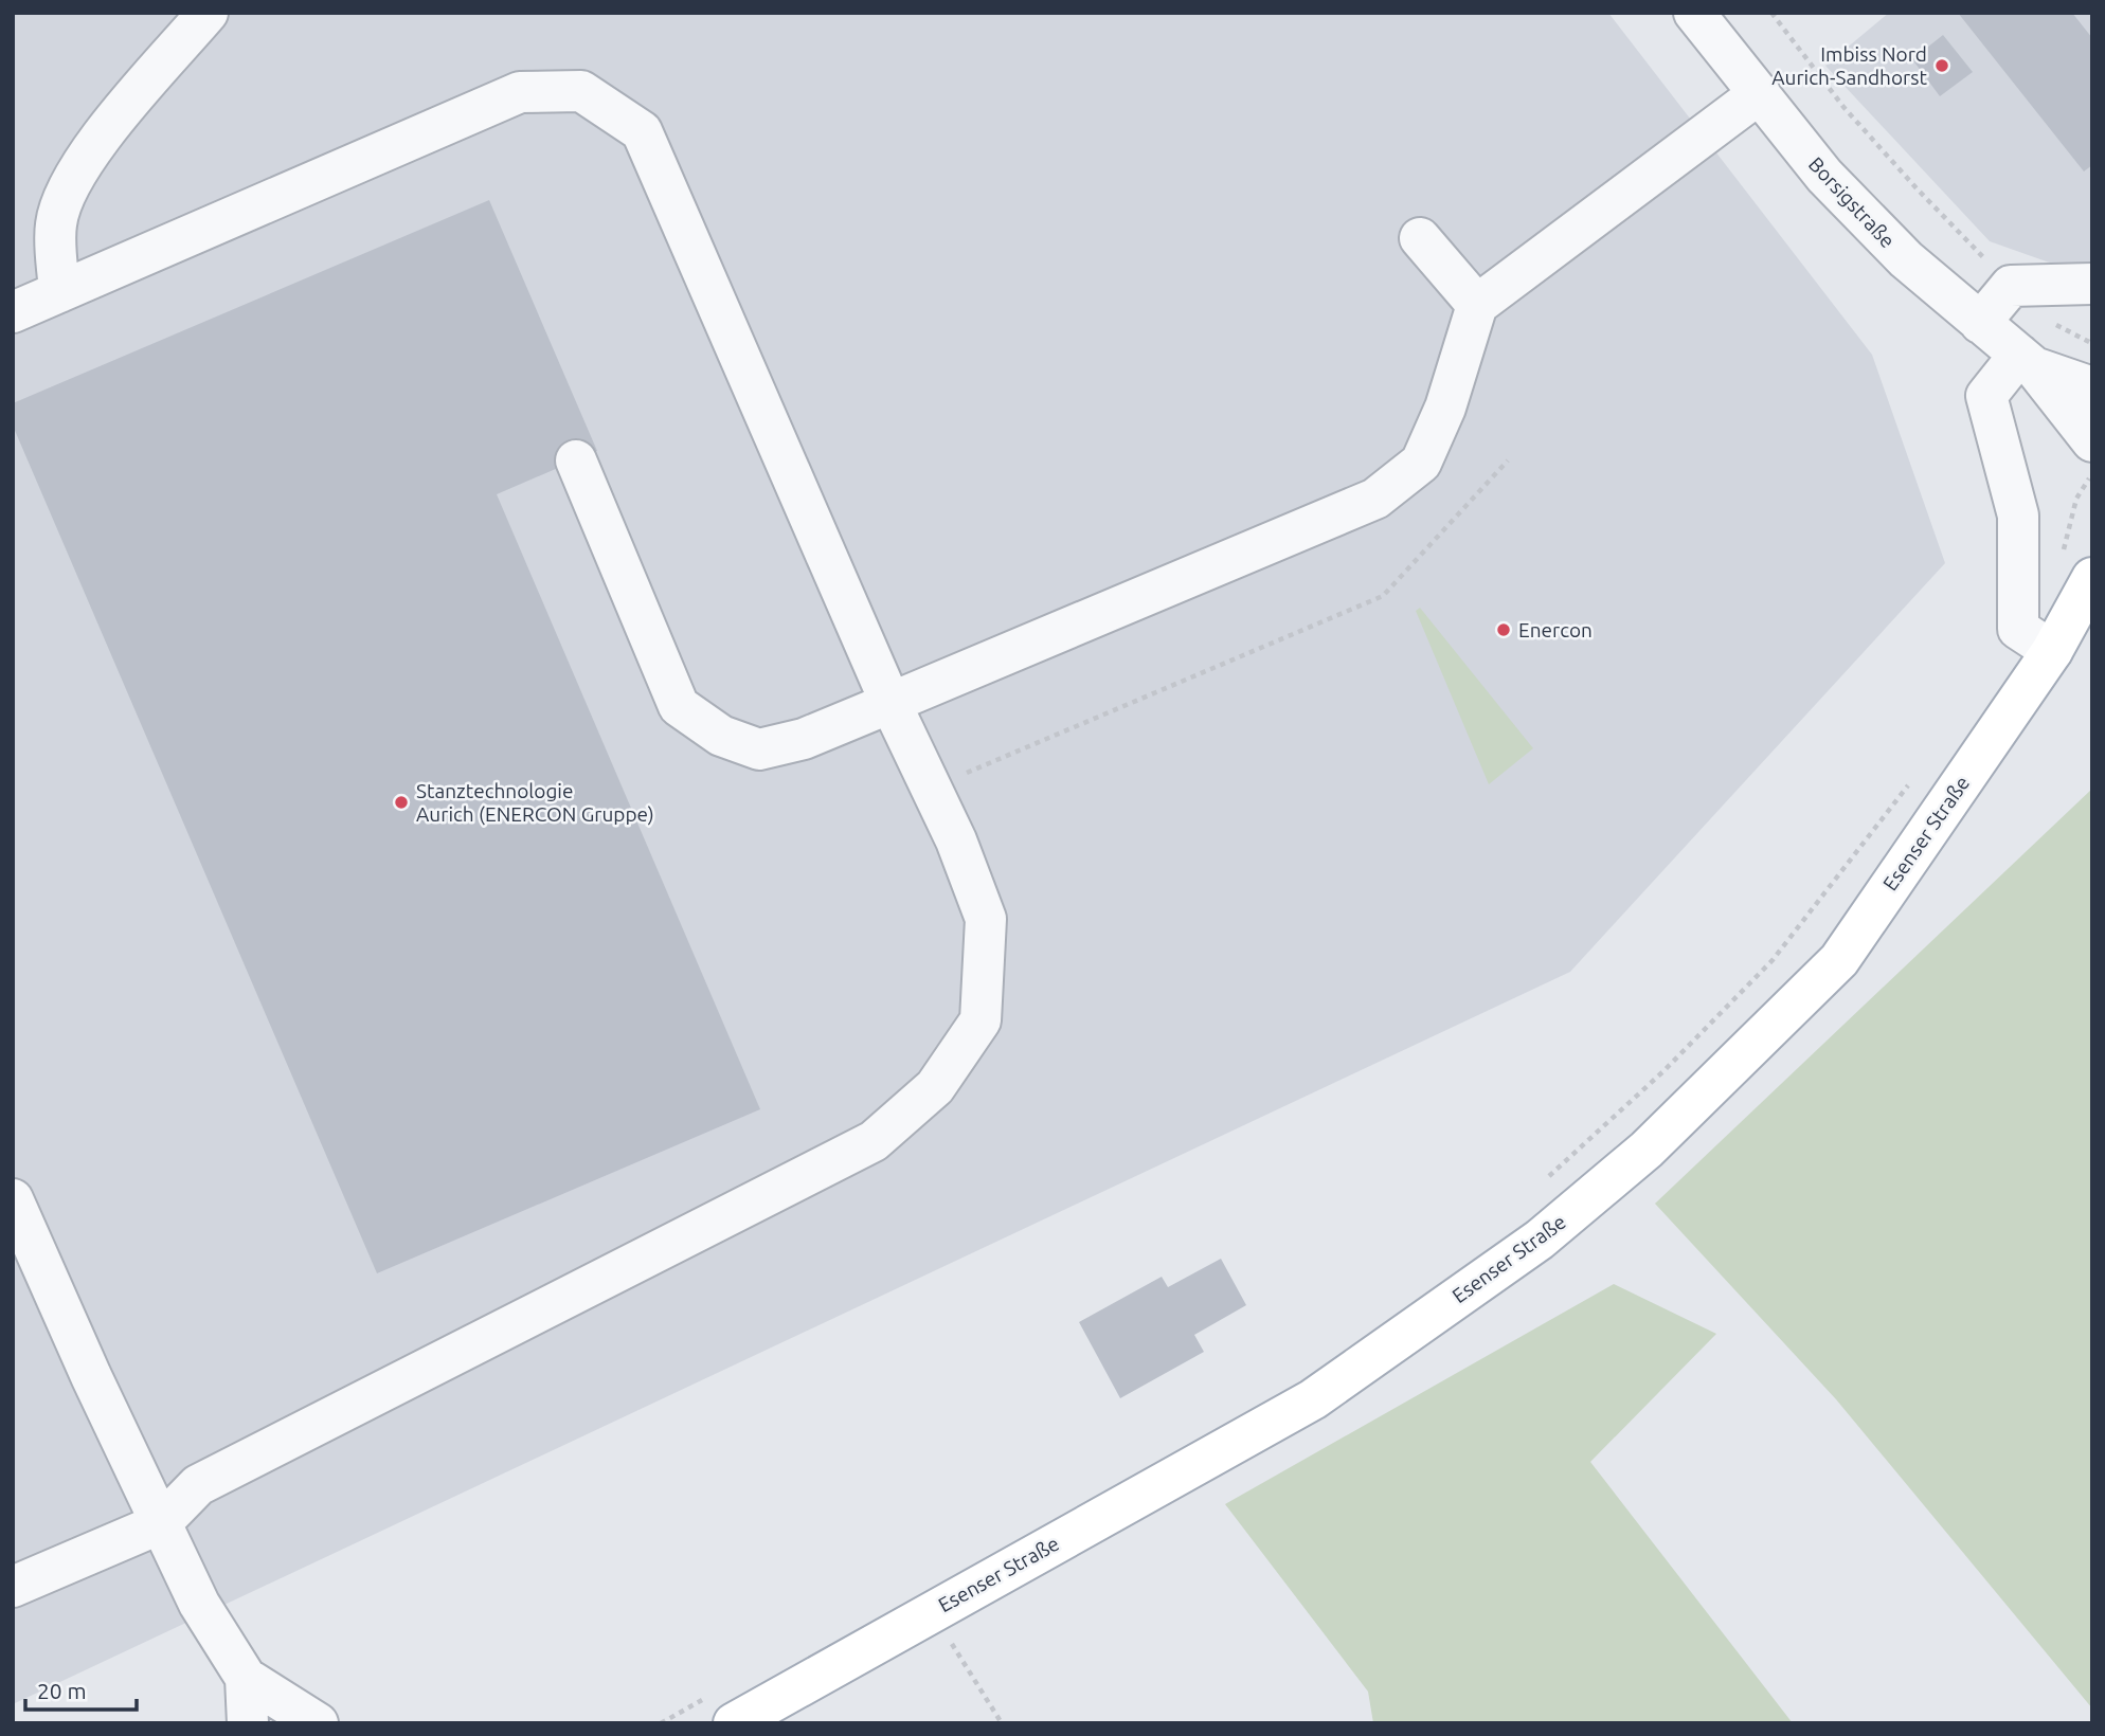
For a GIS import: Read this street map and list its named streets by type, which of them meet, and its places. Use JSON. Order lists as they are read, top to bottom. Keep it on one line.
{"streets":{"main road":["Esenser Straße"],"street":["Borsigstraße"]},"places":["Imbiss Nord Aurich-Sandhorst","Enercon","Stanztechnologie Aurich (ENERCON Gruppe)"],"scale_bar":"20 m"}
